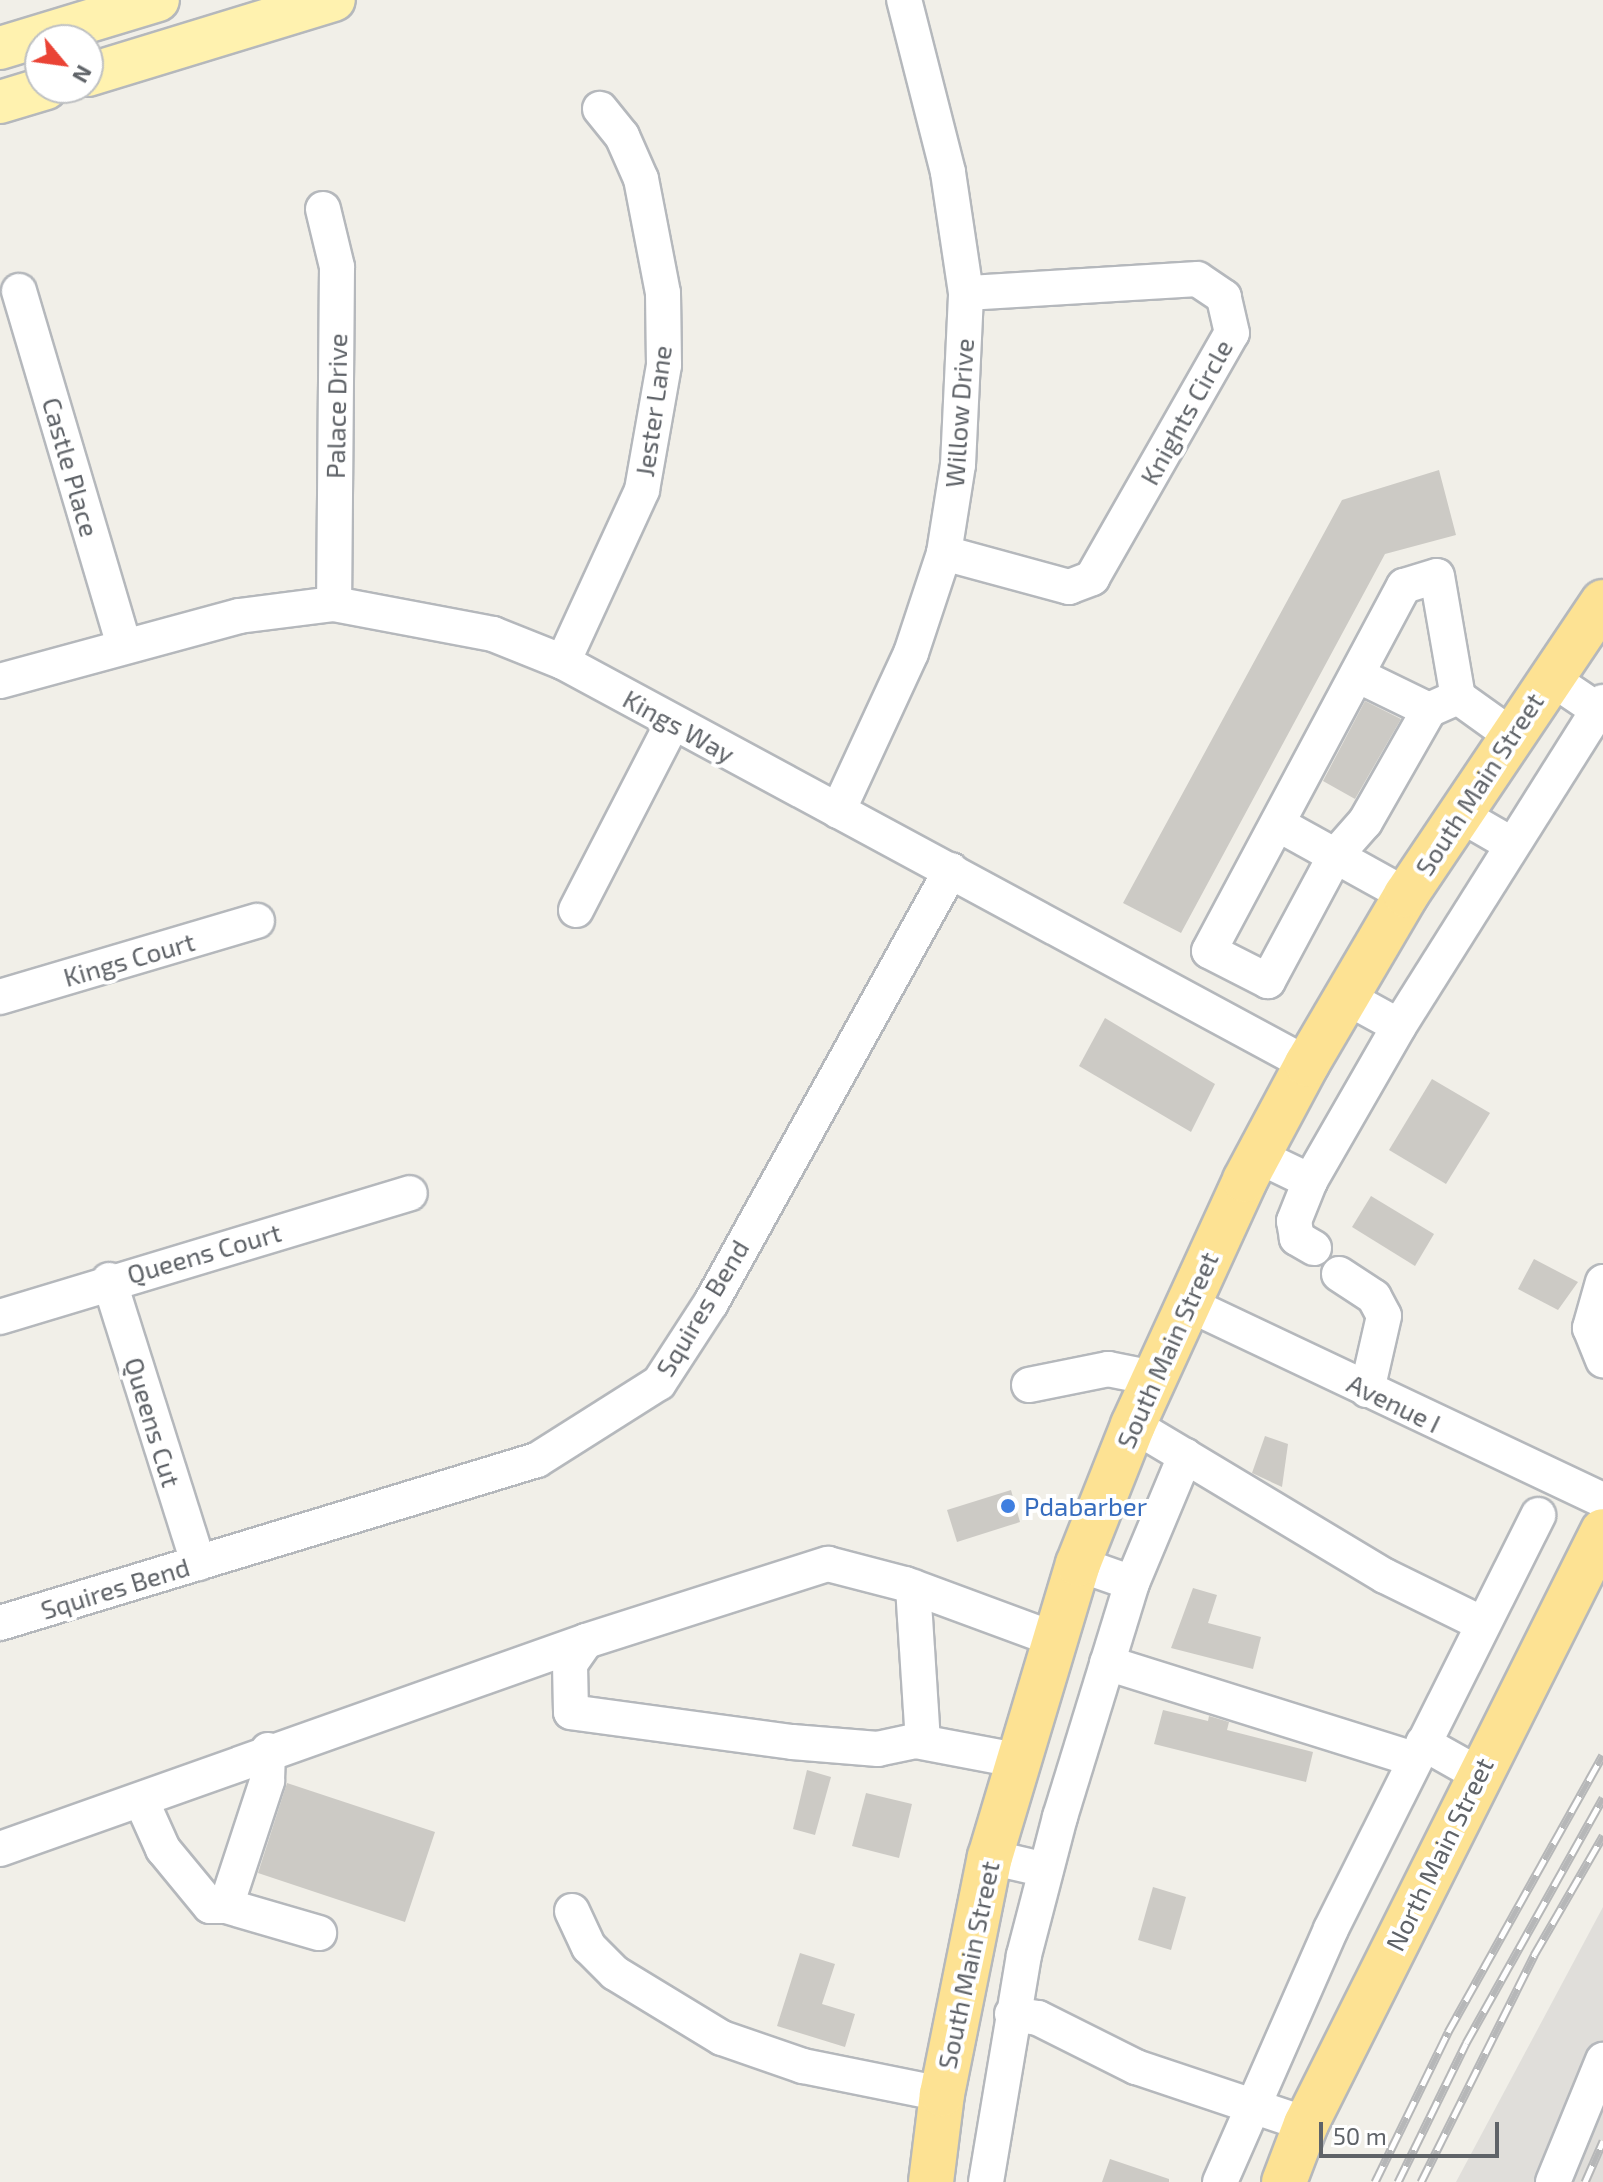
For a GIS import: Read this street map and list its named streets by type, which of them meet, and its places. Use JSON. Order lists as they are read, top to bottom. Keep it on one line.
{"streets":{"highway":["South Main Street","North Main Street"],"street":["Palace Drive","Jester Lane","Knights Circle","Willow Drive","Castle Place","Kings Way","Kings Court","Queens Court","Squires Bend","Avenue I","Queens Cut"]},"crossings":[["Palace Drive","Kings Way"],["Jester Lane","Kings Way"],["Knights Circle","Willow Drive"],["Willow Drive","Kings Way"],["Castle Place","Kings Way"],["Kings Way","South Main Street"],["Kings Way","Squires Bend"],["South Main Street","Avenue I"],["Queens Court","Queens Cut"],["Squires Bend","Queens Cut"]],"places":["Pdabarber"],"scale_bar":"50 m","north":"bottom right"}
